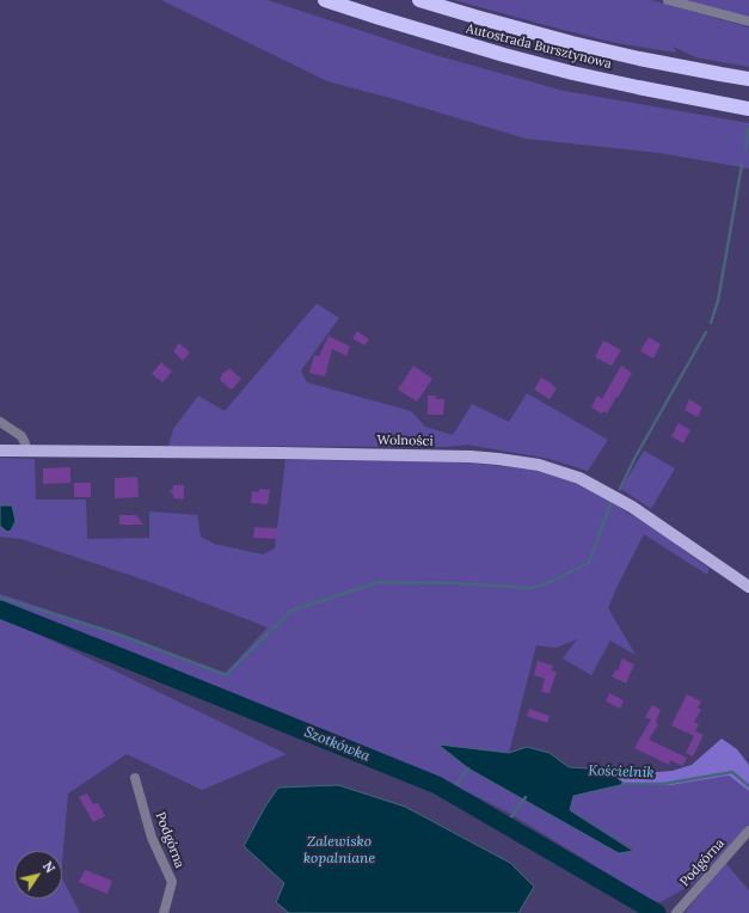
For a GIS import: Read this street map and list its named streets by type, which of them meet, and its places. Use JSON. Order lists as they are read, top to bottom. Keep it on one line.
{"streets":{"highway":["Autostrada Bursztynowa"],"main road":["Wolności"],"street":["Podgórna"]},"water":["Szotkówka","Kościelnik","Zalewisko kopalniane"],"north":"top right"}
